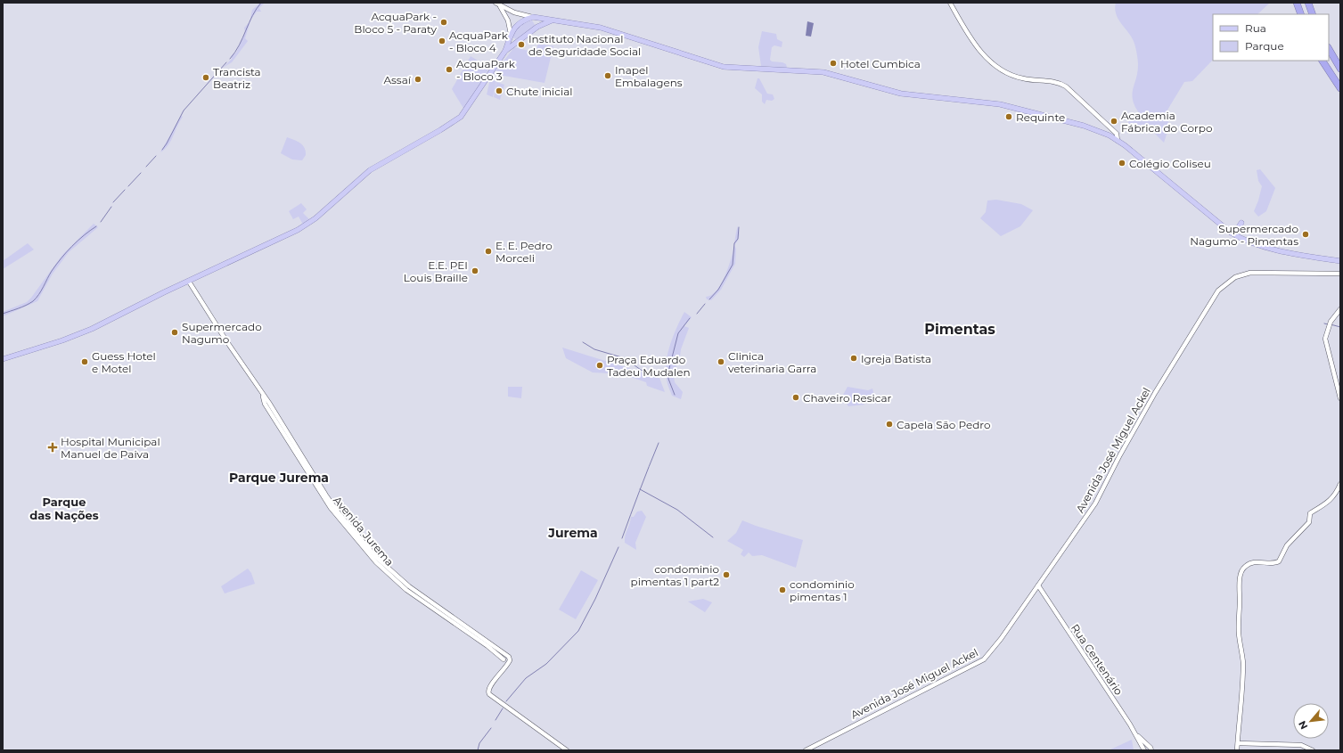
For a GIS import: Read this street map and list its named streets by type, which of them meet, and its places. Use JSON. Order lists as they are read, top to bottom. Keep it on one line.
{"streets":{"street":["Avenida José Miguel Ackel","Avenida Jurema","Rua Centenário"]},"crossings":[["Avenida José Miguel Ackel","Rua Centenário"]],"districts":["Pimentas","Parque Jurema","Parque das Nações","Jurema"],"places":{"other":["AcquaPark - Bloco 5 - Paraty","AcquaPark - Bloco 4","Instituto Nacional de Seguridade Social","Hotel Cumbica","AcquaPark - Bloco 3","Inapel Embalagens","Trancista Beatriz","Assaí","Chute inicial","Requinte","Academia Fábrica do Corpo","Colégio Coliseu","Supermercado Nagumo - Pimentas","E. E. Pedro Morceli","E.E. PEI Louis Braille","Supermercado Nagumo","Igreja Batista","Guess Hotel e Motel","Clinica veterinaria Garra","Praça Eduardo Tadeu Mudalen","Chaveiro Resicar","Capela São Pedro","condominio pimentas 1 part2","condominio pimentas 1"],"health":["Hospital Municipal Manuel de Paiva"]},"legend":["Rua","Parque"],"north":"bottom left"}
